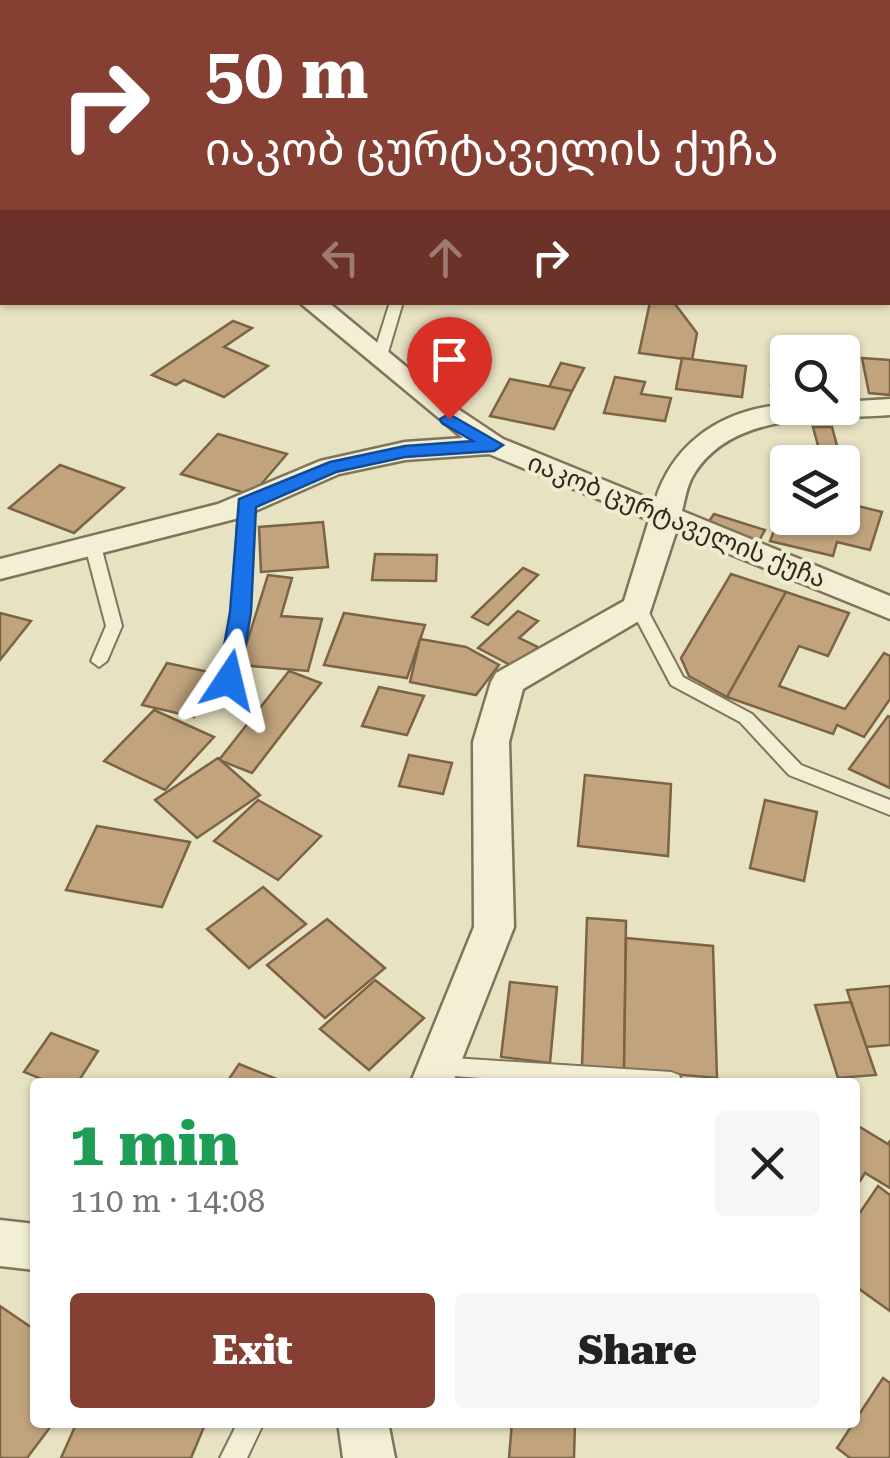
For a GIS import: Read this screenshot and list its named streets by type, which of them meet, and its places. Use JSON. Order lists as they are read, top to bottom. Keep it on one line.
{"streets":{"street":["იაკობ ცურტაველის ქუჩა"]},"page":{"turn":["50 m","იაკობ ცურტაველის ქუჩა"],"heading":["1 min","110 m · 14:08"],"buttons":["Exit","Share"]}}
